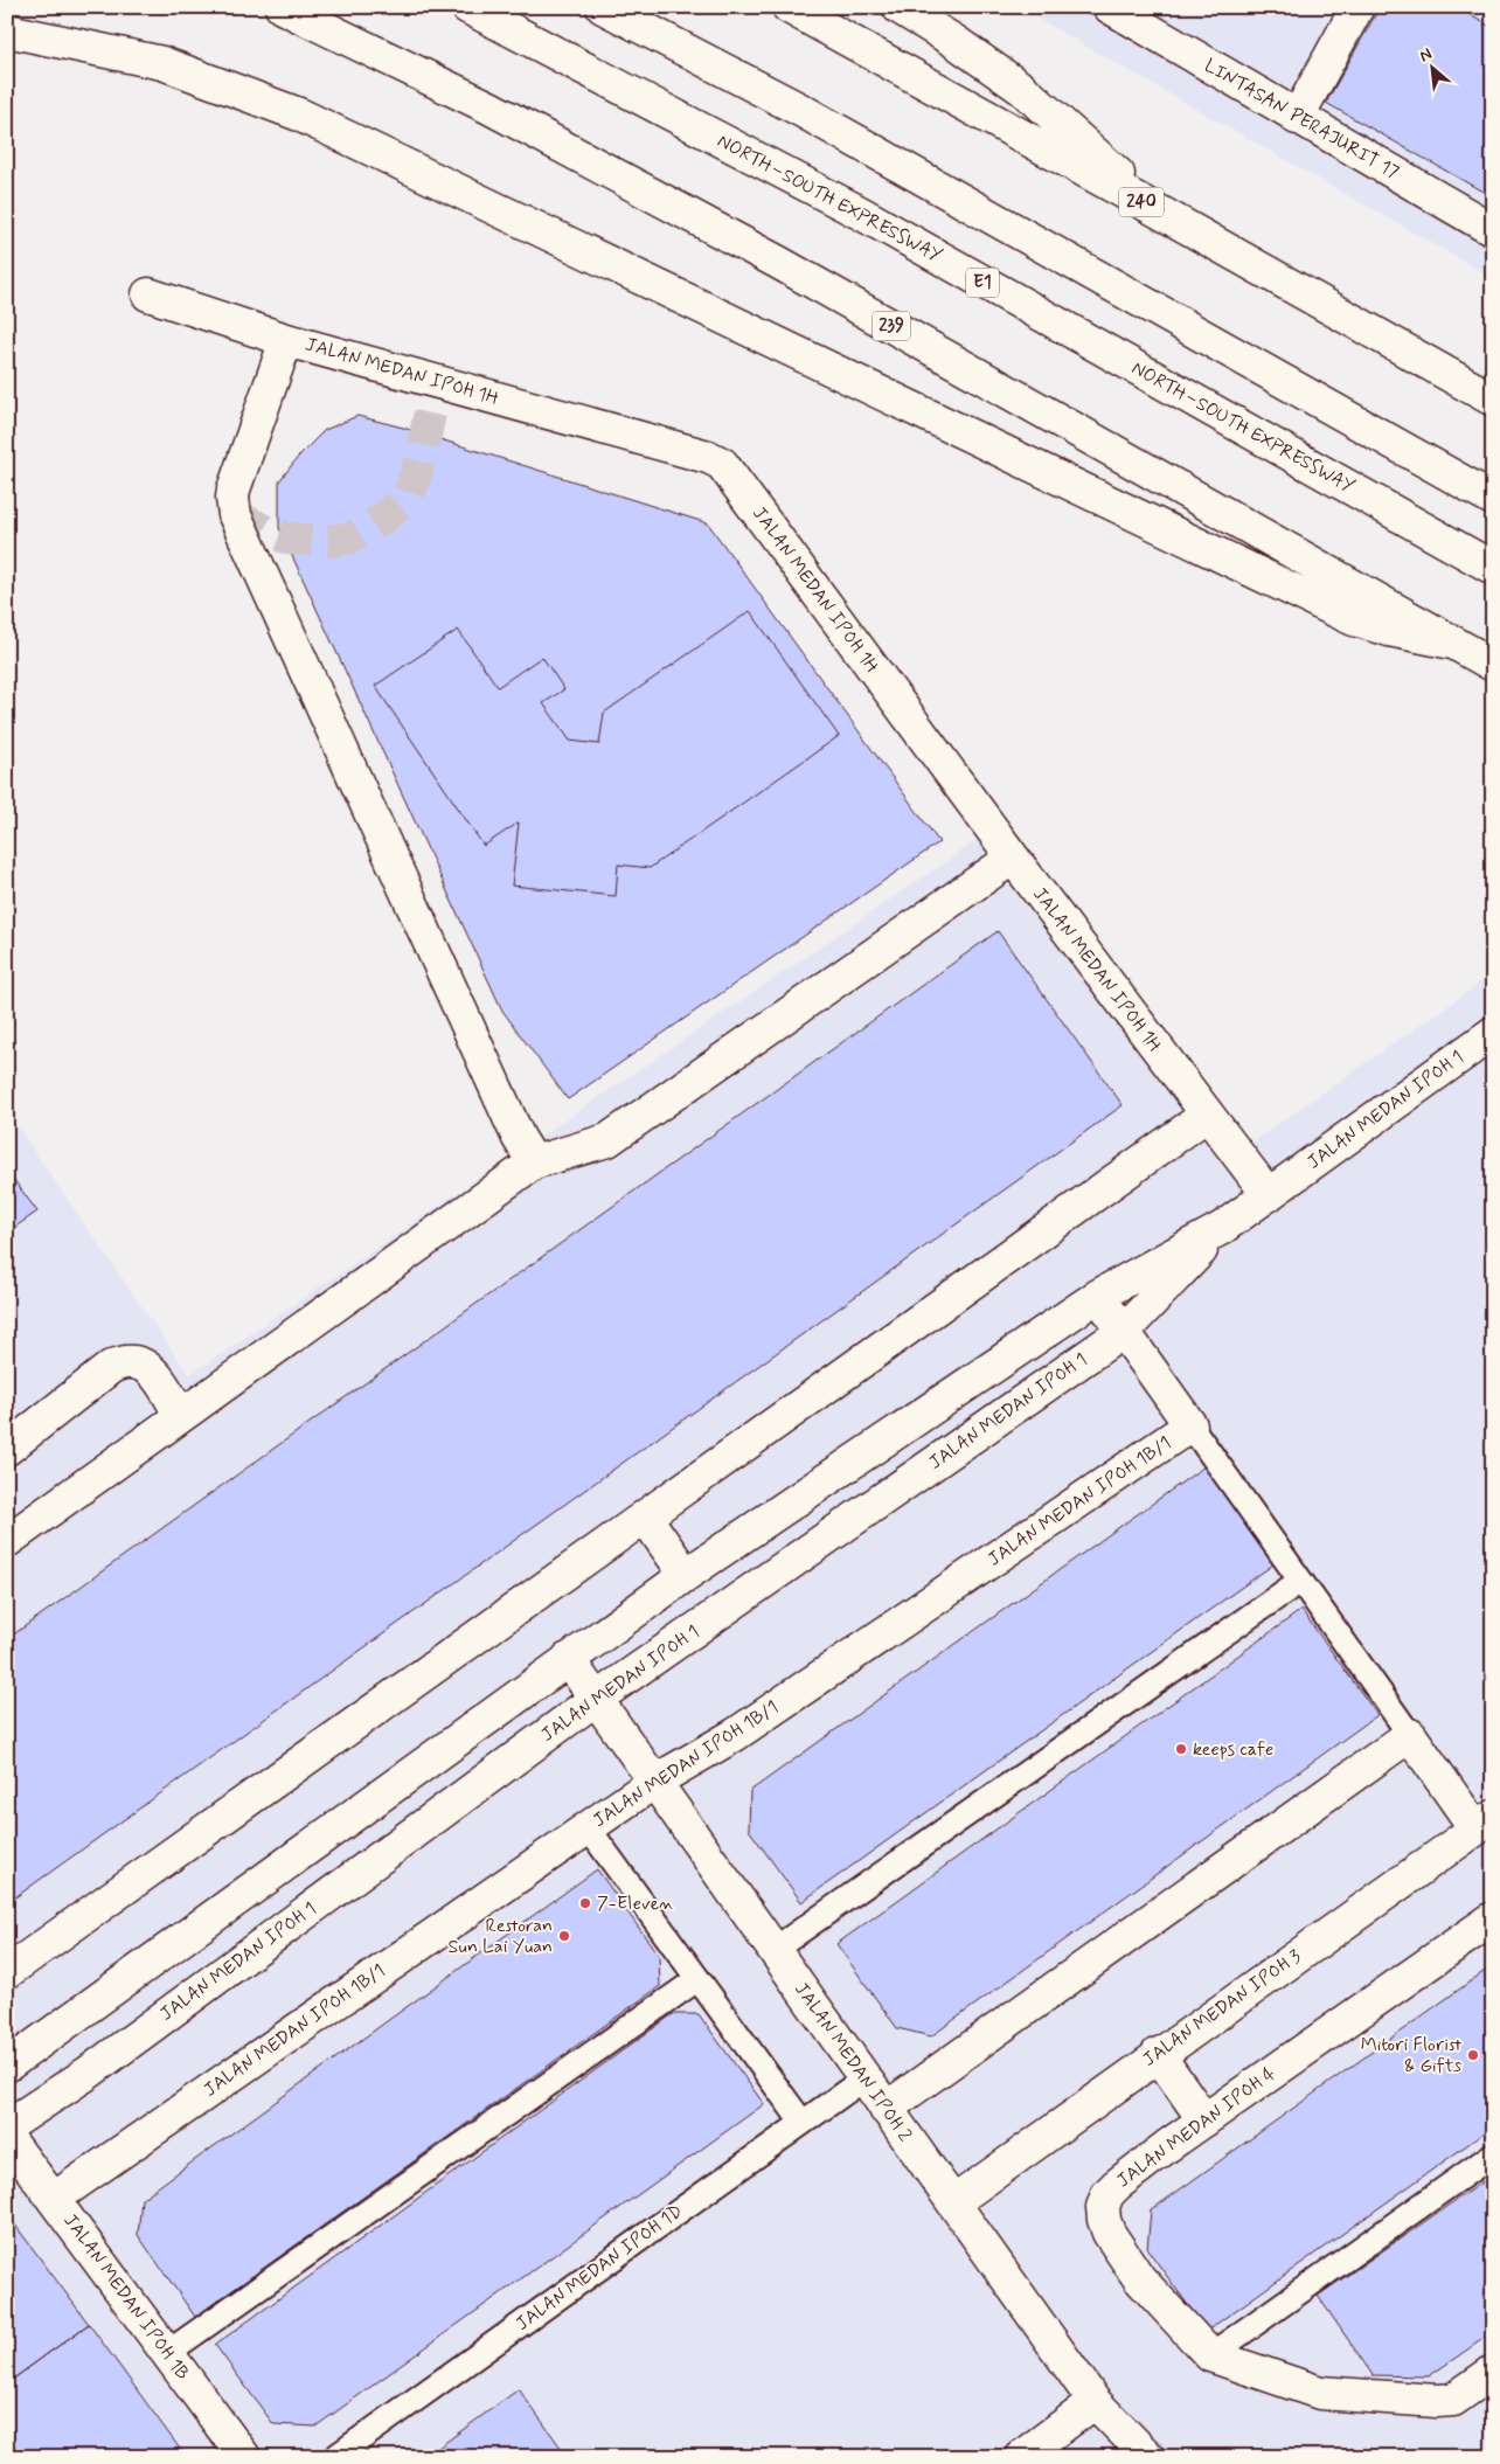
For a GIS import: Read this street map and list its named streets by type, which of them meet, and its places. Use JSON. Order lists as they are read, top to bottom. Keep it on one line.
{"streets":{"main road":["LINTASAN PERAJURIT 17","NORTH–SOUTH EXPRESSWAY","240","E1","239","JALAN MEDAN IPOH 1H","JALAN MEDAN IPOH 1","JALAN MEDAN IPOH 1B/1","JALAN MEDAN IPOH 3","JALAN MEDAN IPOH 2","JALAN MEDAN IPOH 4","JALAN MEDAN IPOH 1B"],"lane":["JALAN MEDAN IPOH 1D"]},"crossings":[["JALAN MEDAN IPOH 1H","JALAN MEDAN IPOH 1"],["JALAN MEDAN IPOH 1","JALAN MEDAN IPOH 1B/1"],["JALAN MEDAN IPOH 1","JALAN MEDAN IPOH 2"],["JALAN MEDAN IPOH 1B/1","JALAN MEDAN IPOH 2"],["JALAN MEDAN IPOH 1B/1","JALAN MEDAN IPOH 1B"],["JALAN MEDAN IPOH 3","JALAN MEDAN IPOH 2"],["JALAN MEDAN IPOH 2","JALAN MEDAN IPOH 1D"]],"places":["keeps cafe","7-Eleven","Restoran Sun Lai Yuan","Mitori Florist & Gifts"],"north":"top left"}
